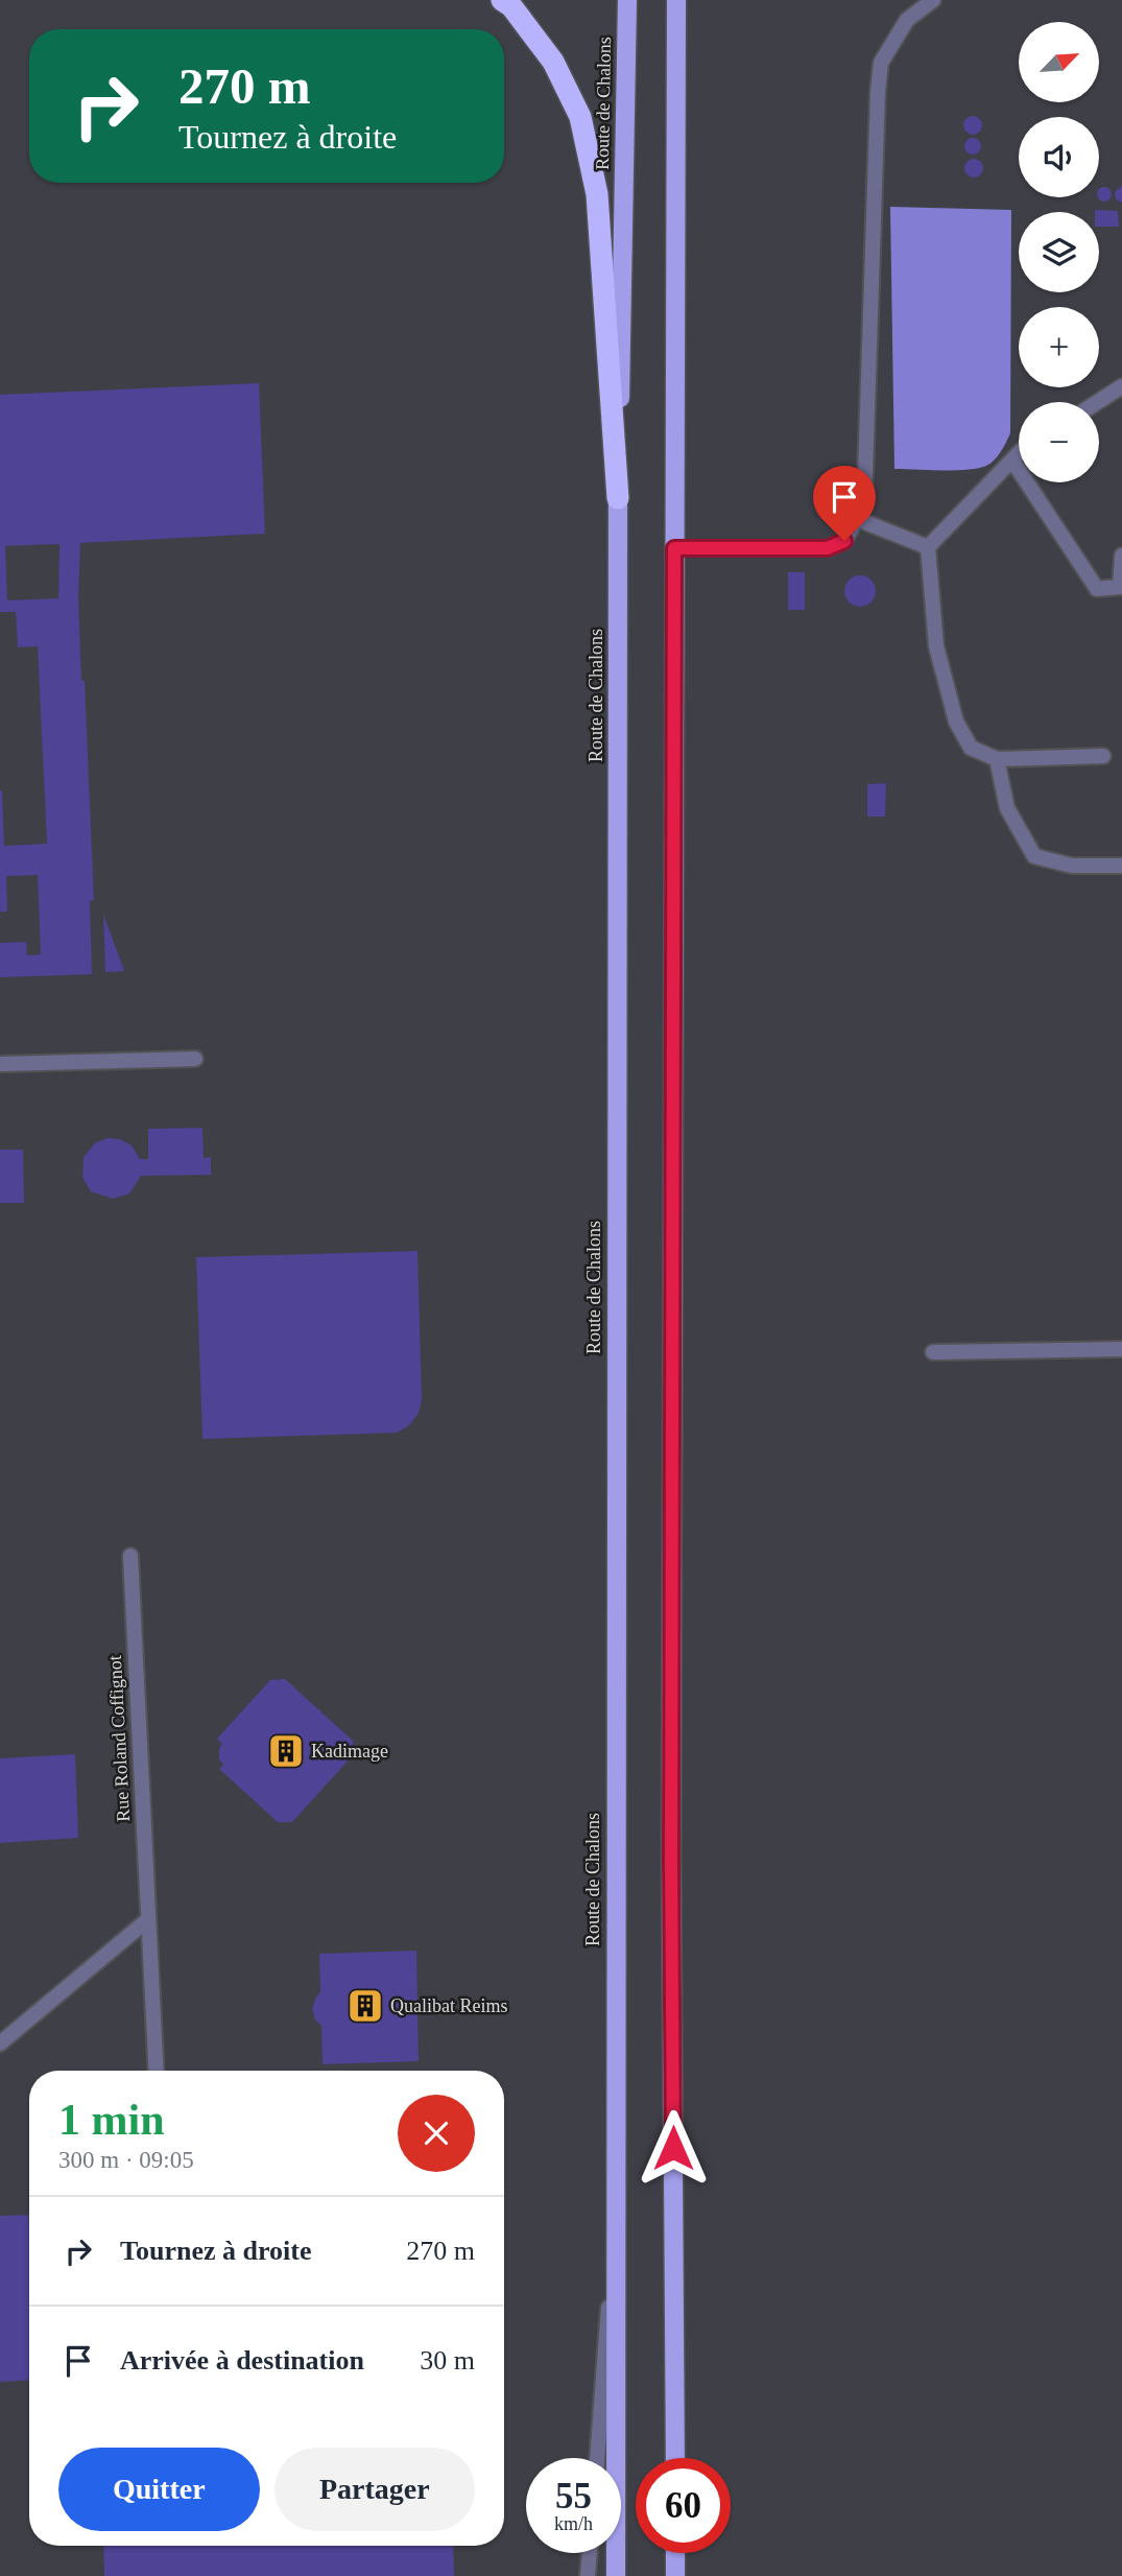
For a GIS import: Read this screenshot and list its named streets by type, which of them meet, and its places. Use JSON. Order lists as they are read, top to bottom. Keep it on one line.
{"streets":{"main road":["Route de Chalons"],"street":["Rue Roland Coffignot"]},"places":{"building":["Kadimage","Qualibat Reims"]},"north":"top right","page":{"map_buttons":["+","−"],"turn":["270 m","Tournez à droite"],"heading":["1 min","300 m · 09:05"],"list":[{"name":"Tournez à droite","value":"270 m"},{"name":"Arrivée à destination","value":"30 m"}],"buttons":["Quitter","Partager"],"speed":"55 km/h","limit":"60"}}
